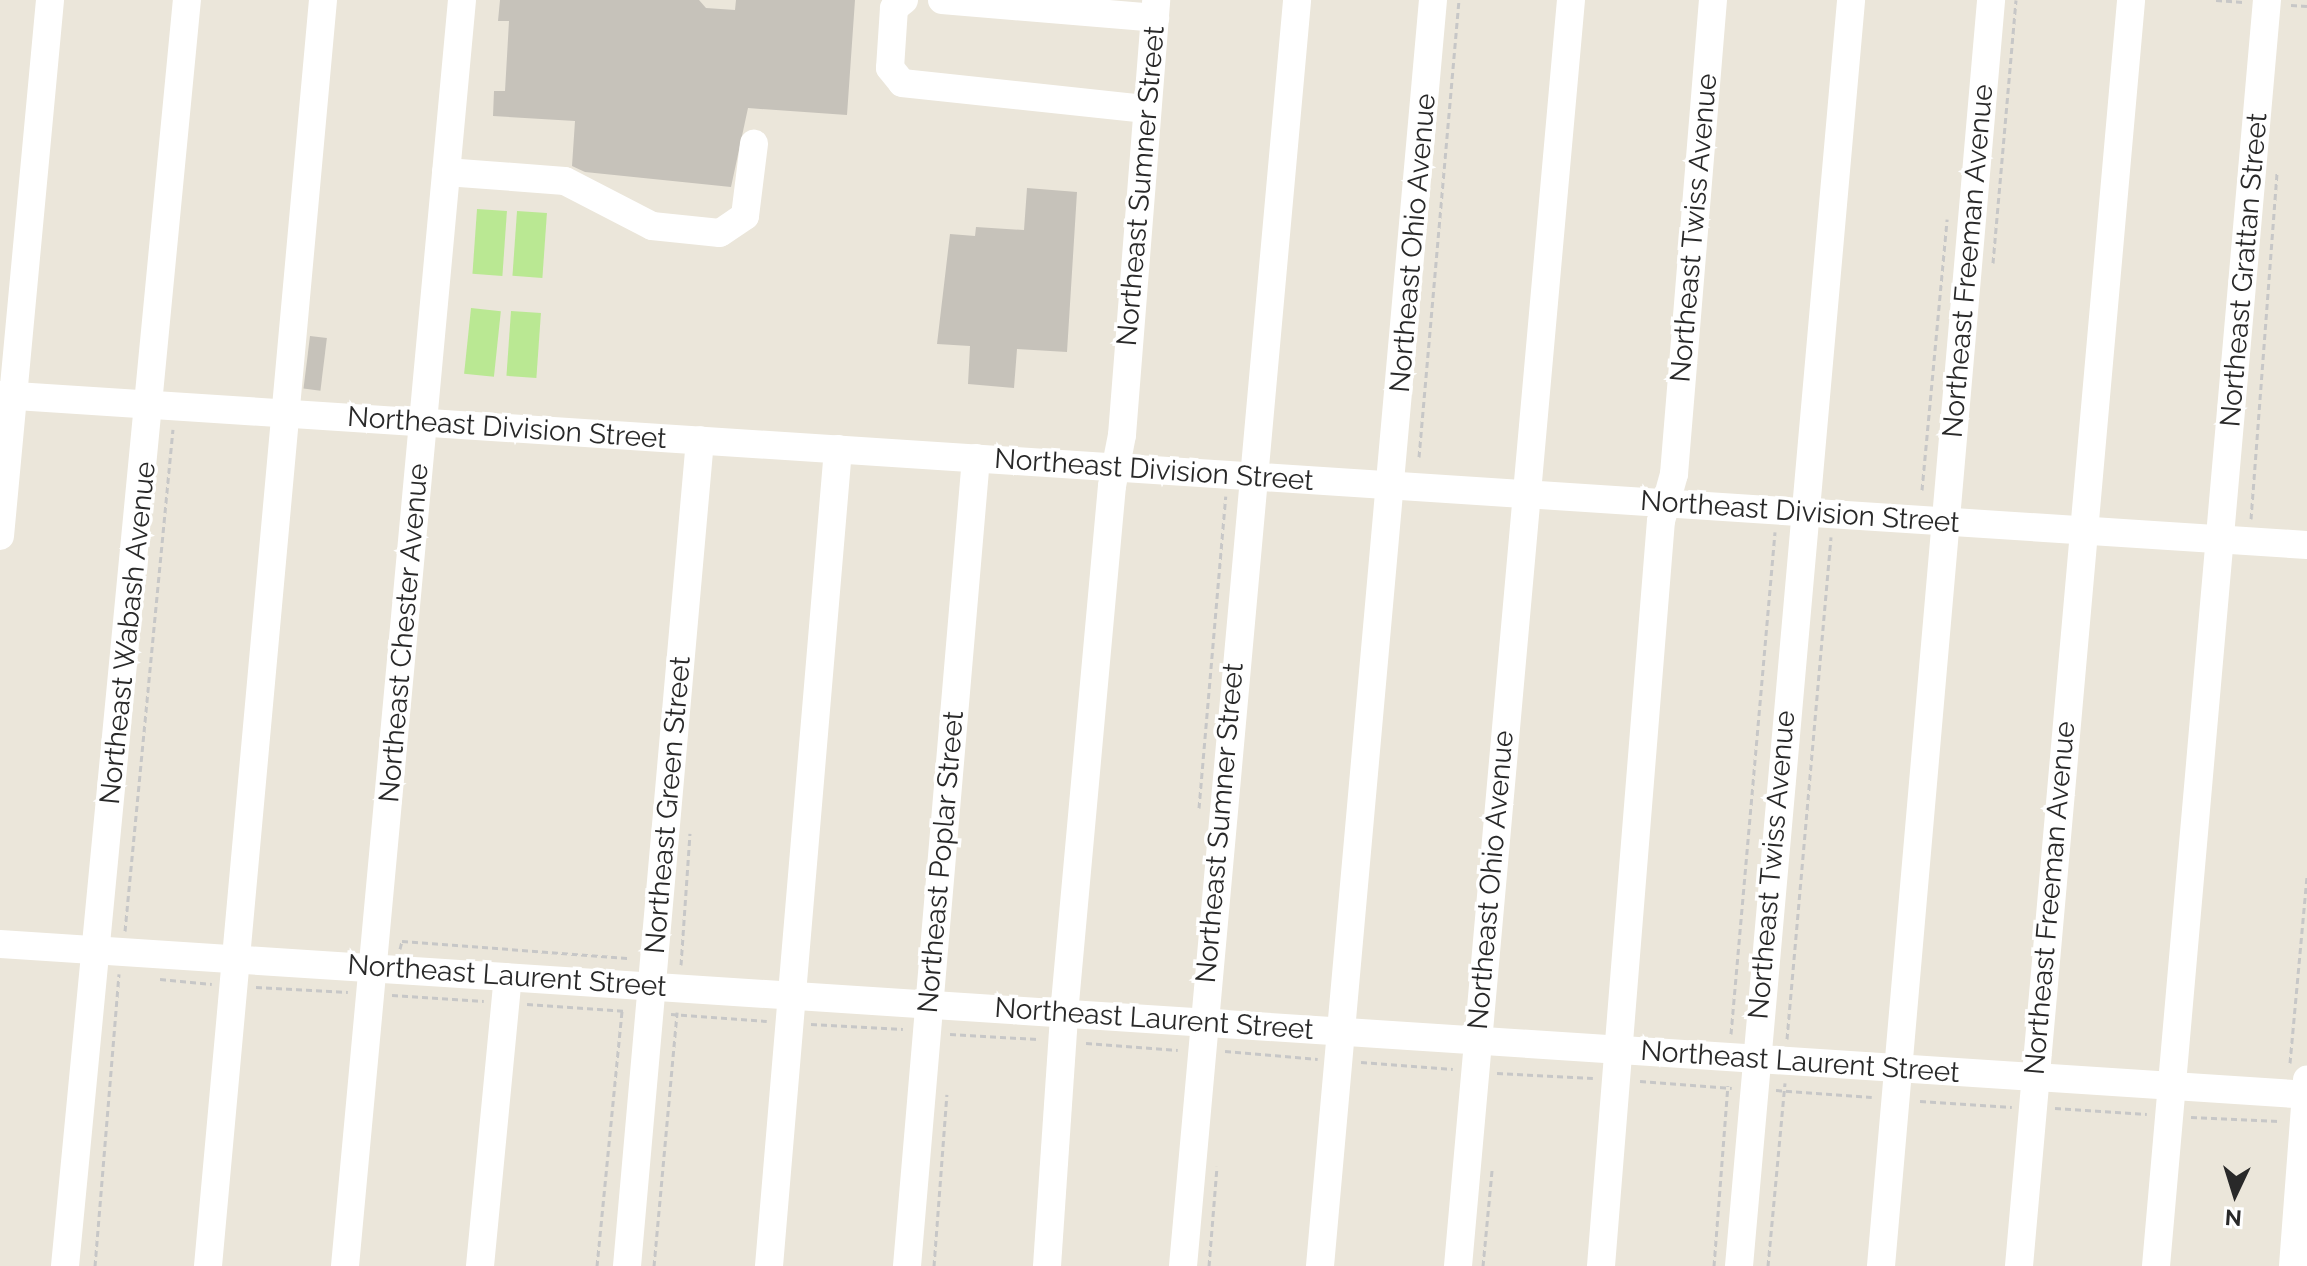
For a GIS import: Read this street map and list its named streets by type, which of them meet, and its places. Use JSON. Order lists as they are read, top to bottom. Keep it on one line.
{"streets":{"street":["Northeast Sumner Street","Northeast Twiss Avenue","Northeast Ohio Avenue","Northeast Freeman Avenue","Northeast Grattan Street","Northeast Division Street","Northeast Wabash Avenue","Northeast Chester Avenue","Northeast Green Street","Northeast Poplar Street","Northeast Laurent Street"]},"crossings":[["Northeast Sumner Street","Northeast Division Street"],["Northeast Sumner Street","Northeast Laurent Street"],["Northeast Twiss Avenue","Northeast Division Street"],["Northeast Twiss Avenue","Northeast Laurent Street"],["Northeast Ohio Avenue","Northeast Division Street"],["Northeast Ohio Avenue","Northeast Laurent Street"],["Northeast Freeman Avenue","Northeast Division Street"],["Northeast Freeman Avenue","Northeast Laurent Street"],["Northeast Grattan Street","Northeast Division Street"],["Northeast Grattan Street","Northeast Laurent Street"],["Northeast Division Street","Northeast Wabash Avenue"],["Northeast Division Street","Northeast Chester Avenue"],["Northeast Division Street","Northeast Green Street"],["Northeast Division Street","Northeast Poplar Street"],["Northeast Wabash Avenue","Northeast Laurent Street"],["Northeast Chester Avenue","Northeast Laurent Street"],["Northeast Green Street","Northeast Laurent Street"],["Northeast Poplar Street","Northeast Laurent Street"]],"north":"bottom"}
